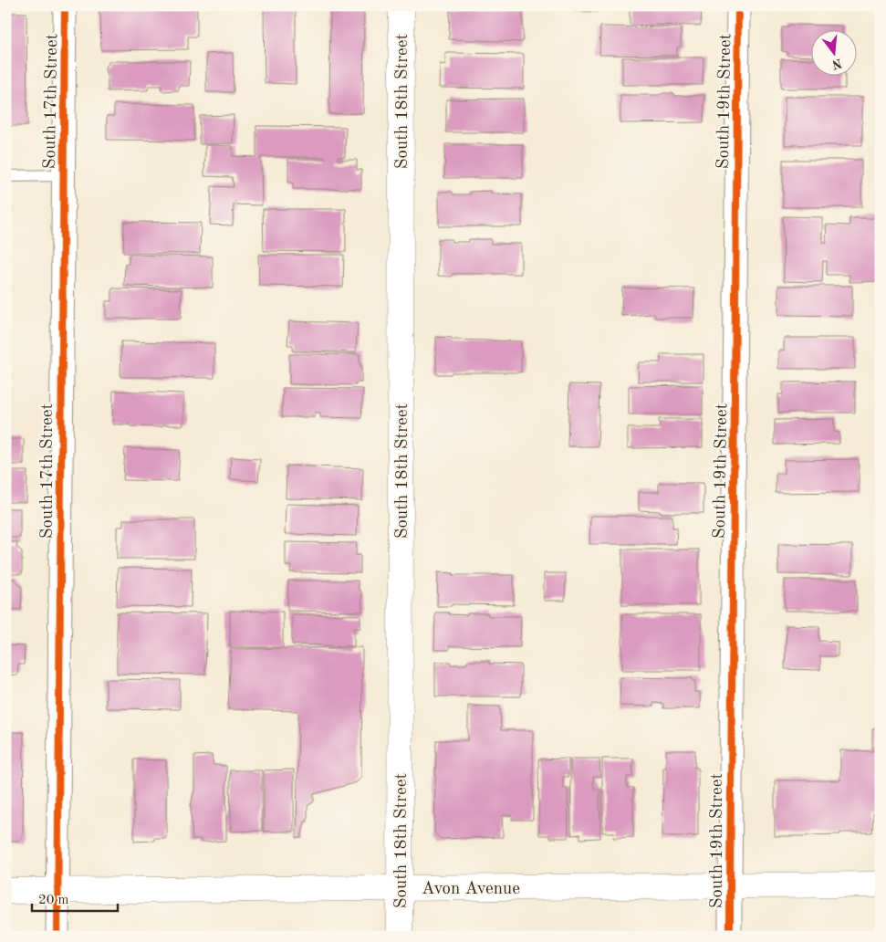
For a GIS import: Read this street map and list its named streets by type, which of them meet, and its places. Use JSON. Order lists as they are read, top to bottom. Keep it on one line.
{"streets":{"street":["South 17th Street","South 18th Street","South 19th Street","Avon Avenue"]},"crossings":[["South 17th Street","Avon Avenue"],["South 18th Street","Avon Avenue"],["South 19th Street","Avon Avenue"]],"scale_bar":"20 m","north":"bottom"}
